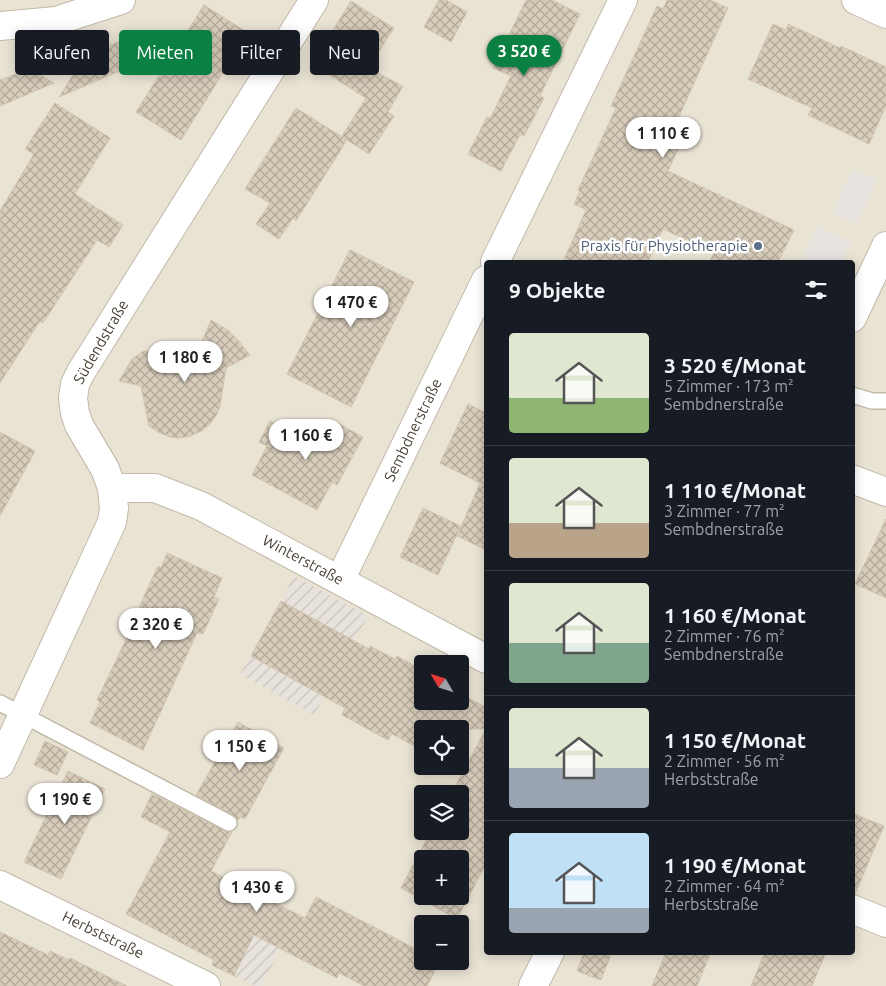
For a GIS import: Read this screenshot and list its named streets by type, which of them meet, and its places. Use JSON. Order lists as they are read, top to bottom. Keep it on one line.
{"streets":{"street":["Südendstraße","Sembdnerstraße","Winterstraße","Herbststraße"]},"crossings":[["Südendstraße","Winterstraße"],["Sembdnerstraße","Winterstraße"]],"places":["Praxis für Physiotherapie"],"north":"top left","page":{"chip":["Kaufen","Mieten","Filter","Neu"],"price":["3 520 €","1 110 €","1 470 €","1 180 €","1 160 €","2 320 €","1 150 €","1 190 €","1 430 €"],"heading":"9 Objekte","list":[{"name":"3 520 €/Monat","note":"5 Zimmer · 173 m² · Sembdnerstraße"},{"name":"1 110 €/Monat","note":"3 Zimmer · 77 m² · Sembdnerstraße"},{"name":"1 160 €/Monat","note":"2 Zimmer · 76 m² · Sembdnerstraße"},{"name":"1 150 €/Monat","note":"2 Zimmer · 56 m² · Herbststraße"},{"name":"1 190 €/Monat","note":"2 Zimmer · 64 m² · Herbststraße"}],"map_buttons":["+","−"]}}
